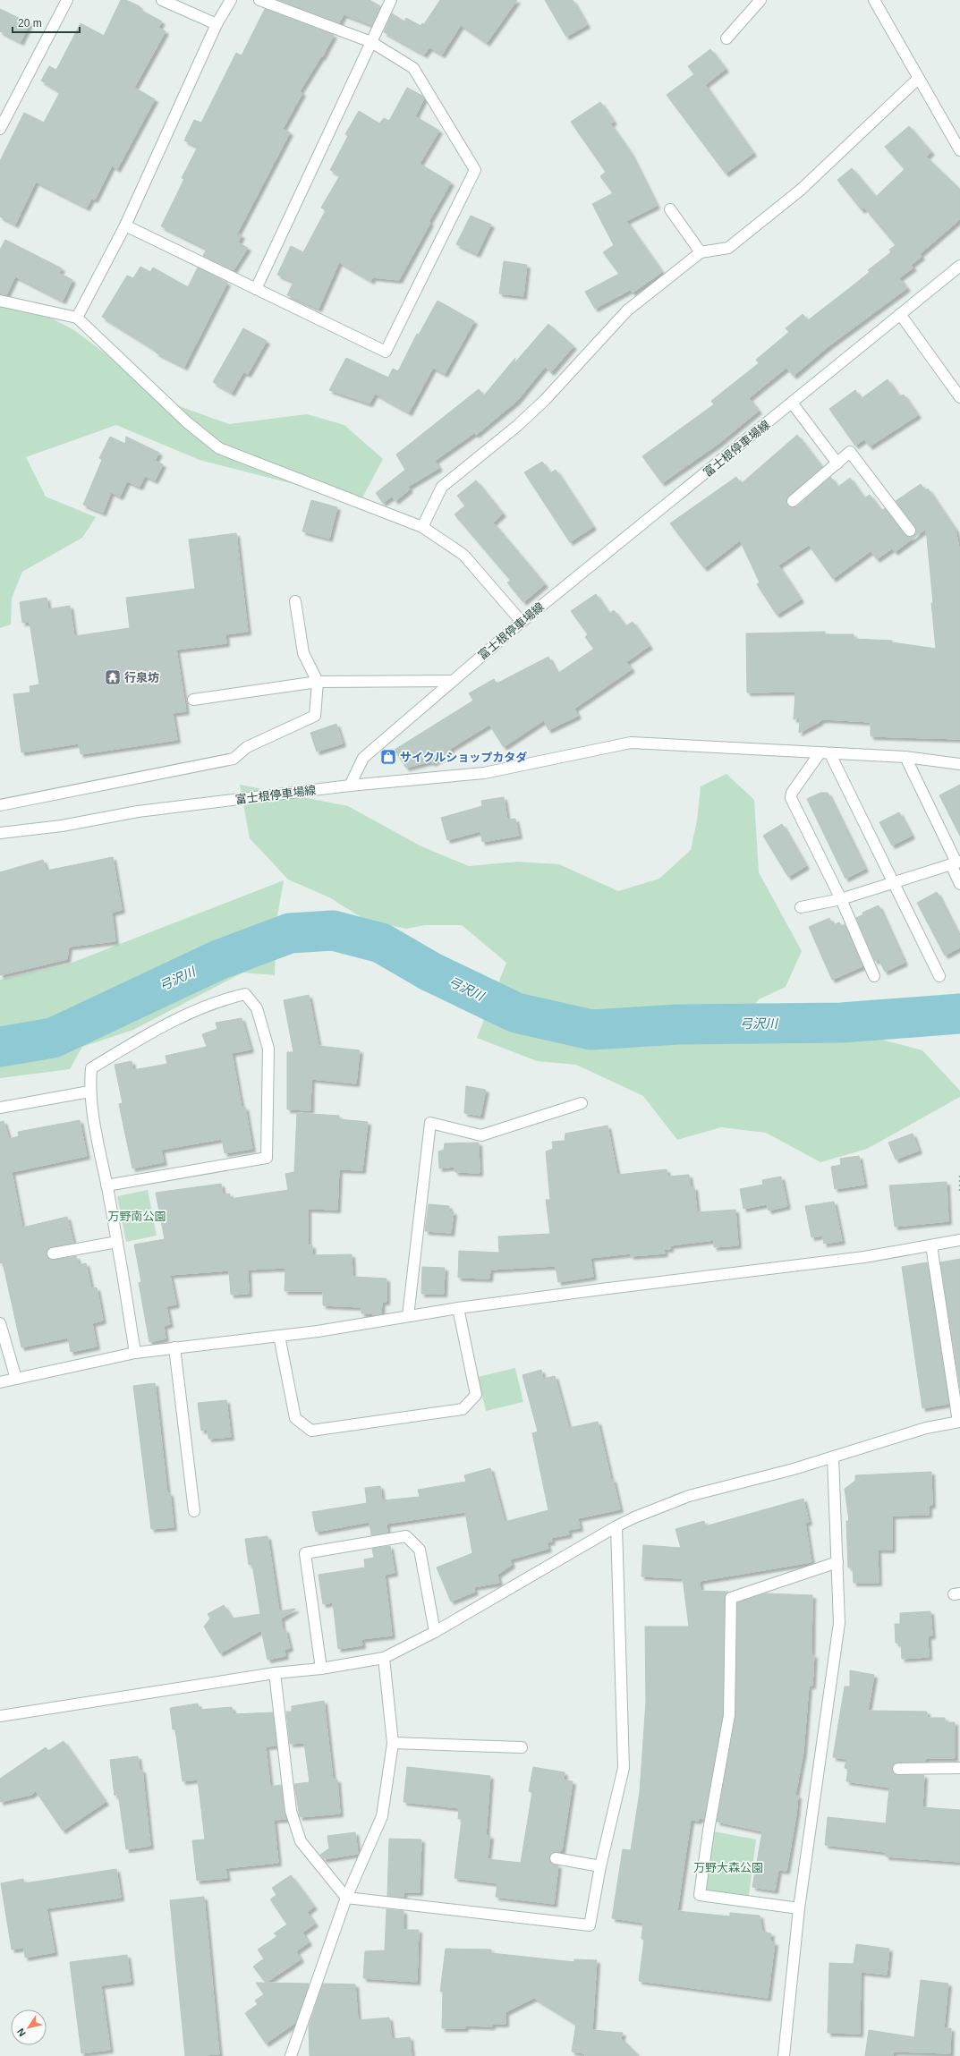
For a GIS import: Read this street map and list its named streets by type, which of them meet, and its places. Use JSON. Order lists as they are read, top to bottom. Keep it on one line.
{"streets":{"street":["富士根停車場線"]},"water":["弓沢川"],"parks":["万野南公園","万野大森公園"],"places":{"temple":["行泉坊"],"shop":["サイクルショップカタダ"]},"scale_bar":"20 m","north":"bottom left"}
